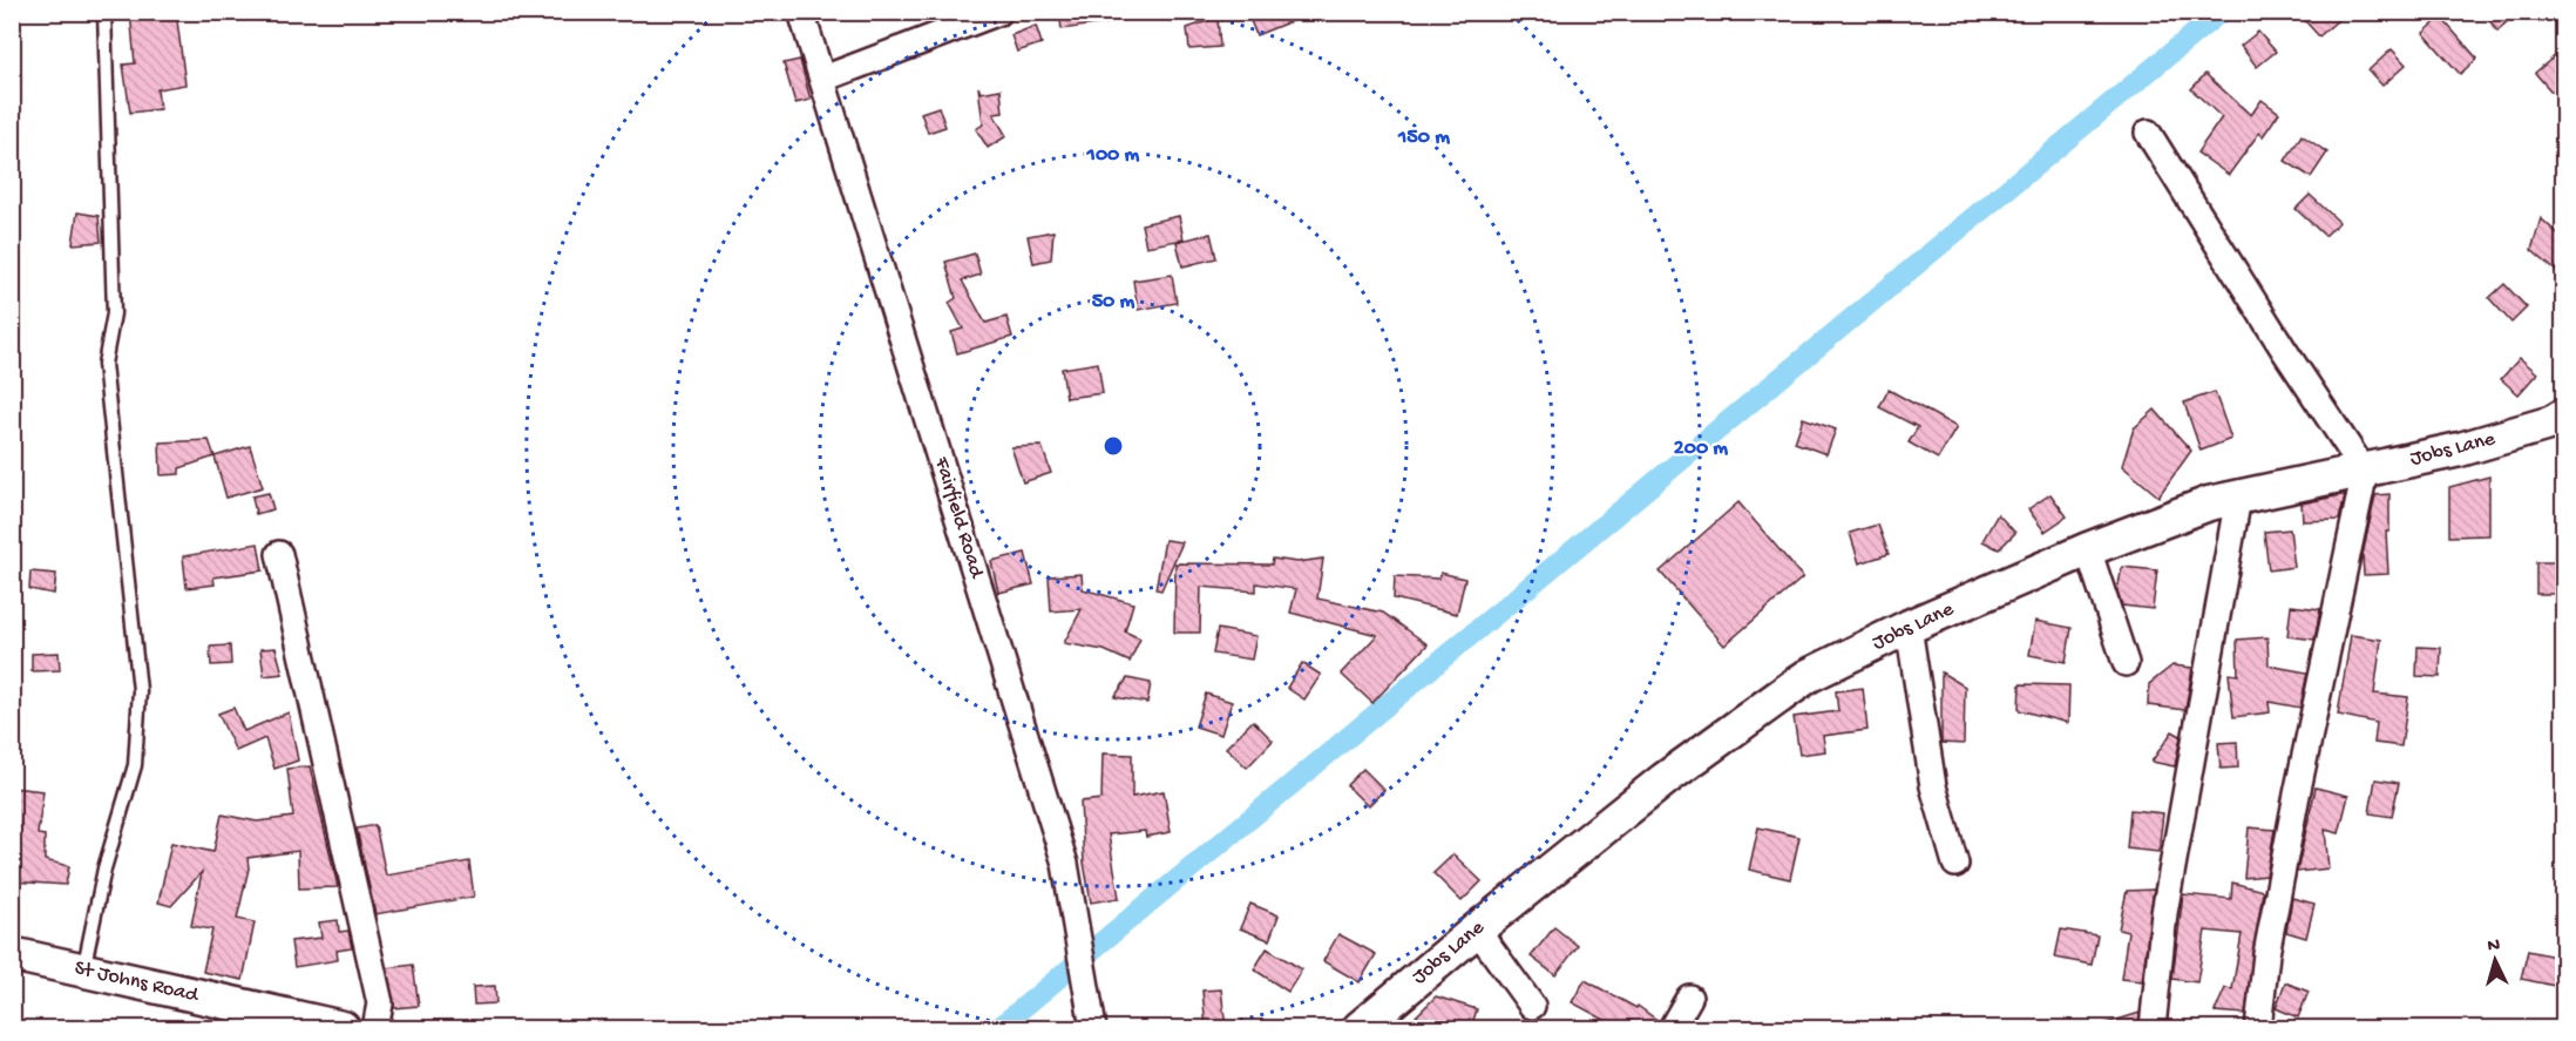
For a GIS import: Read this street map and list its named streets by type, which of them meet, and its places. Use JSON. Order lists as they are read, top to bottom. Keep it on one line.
{"streets":{"street":["Jobs Lane","Fairfield Road","St Johns Road"]},"north":"top","rings":["150 m","100 m","50 m","200 m"]}
